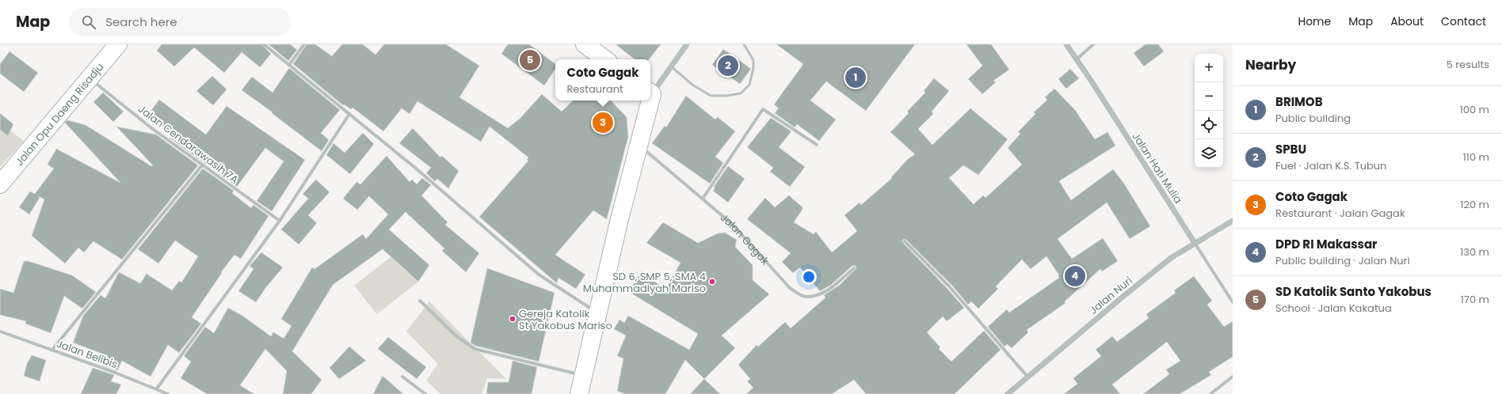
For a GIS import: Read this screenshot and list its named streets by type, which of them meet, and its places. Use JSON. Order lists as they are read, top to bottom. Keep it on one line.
{"streets":{"main road":["Jalan Opu Daeng Risadju"],"street":["Jalan Cendarawasih 7A","Jalan Hati Mulia","Jalan Gagak","Jalan Nuri","Jalan Belibis"]},"crossings":[["Jalan Opu Daeng Risadju","Jalan Cendarawasih 7A"],["Jalan Hati Mulia","Jalan Nuri"]],"places":["SD 6, SMP 5, SMA 4 Muhammadiyah Mariso","Gereja Katolik St Yakobus Mariso"],"page":{"header":"Map","search":"Search here","nav":["Home","Map","About","Contact"],"heading":["Nearby","5 results"],"pins":["5","2","1","3","4"],"map_buttons":["+","−"],"popup":["Coto Gagak","Restaurant"],"list":[{"mark":"1","name":"BRIMOB","note":"Public building","value":"100 m"},{"mark":"2","name":"SPBU","note":"Fuel · Jalan K.S. Tubun","value":"110 m"},{"mark":"3","name":"Coto Gagak","note":"Restaurant · Jalan Gagak","value":"120 m"},{"mark":"4","name":"DPD RI Makassar","note":"Public building · Jalan Nuri","value":"130 m"},{"mark":"5","name":"SD Katolik Santo Yakobus","note":"School · Jalan Kakatua","value":"170 m"}]}}
